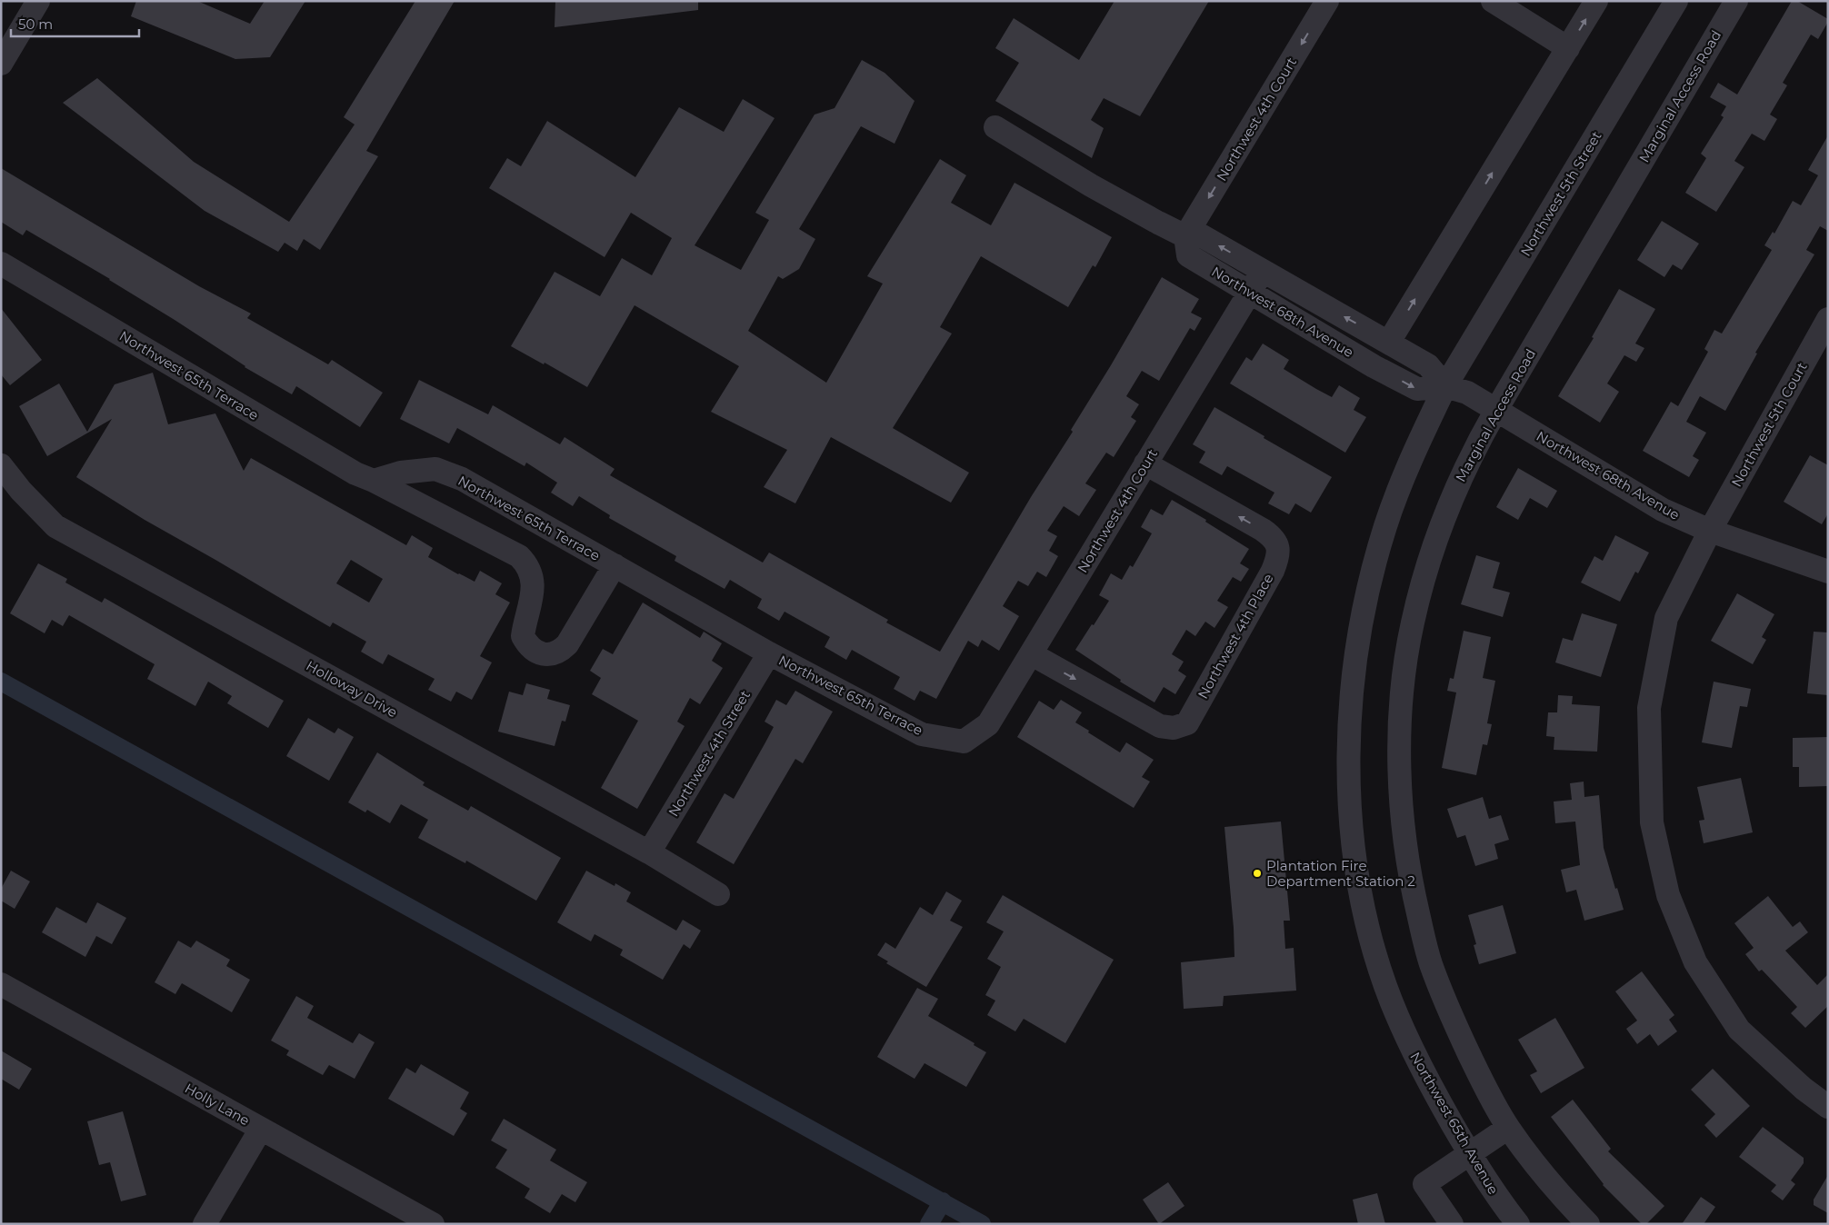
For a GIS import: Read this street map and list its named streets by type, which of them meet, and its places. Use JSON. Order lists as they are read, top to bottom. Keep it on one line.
{"streets":{"street":["Marginal Access Road","Northwest 4th Court","Northwest 5th Street","Northwest 68th Avenue","Northwest 65th Terrace","Northwest 5th Court","Northwest 4th Place","Holloway Drive","Northwest 4th Street","Holly Lane","Northwest 65th Avenue"]},"crossings":[["Marginal Access Road","Northwest 68th Avenue"],["Northwest 4th Court","Northwest 68th Avenue"],["Northwest 4th Court","Northwest 65th Terrace"],["Northwest 4th Court","Northwest 4th Place"],["Northwest 5th Street","Northwest 68th Avenue"],["Northwest 5th Street","Northwest 65th Avenue"],["Northwest 68th Avenue","Northwest 5th Court"],["Northwest 68th Avenue","Northwest 65th Avenue"],["Northwest 65th Terrace","Northwest 4th Street"],["Holloway Drive","Northwest 4th Street"]],"places":["Plantation Fire Department Station 2"],"scale_bar":"50 m"}
